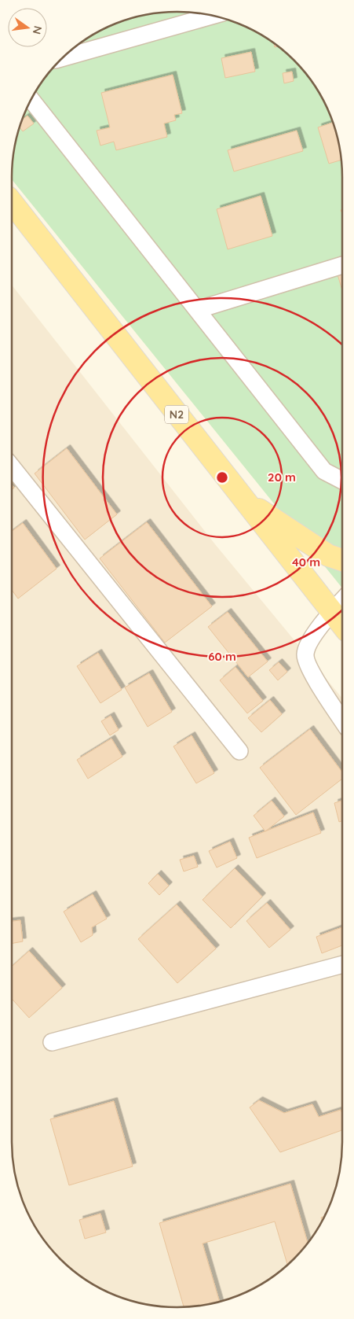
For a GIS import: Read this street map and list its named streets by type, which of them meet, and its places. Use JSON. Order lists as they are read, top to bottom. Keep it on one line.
{"streets":{"main road":["N2"]},"north":"right","rings":["20 m","40 m","60 m"]}
